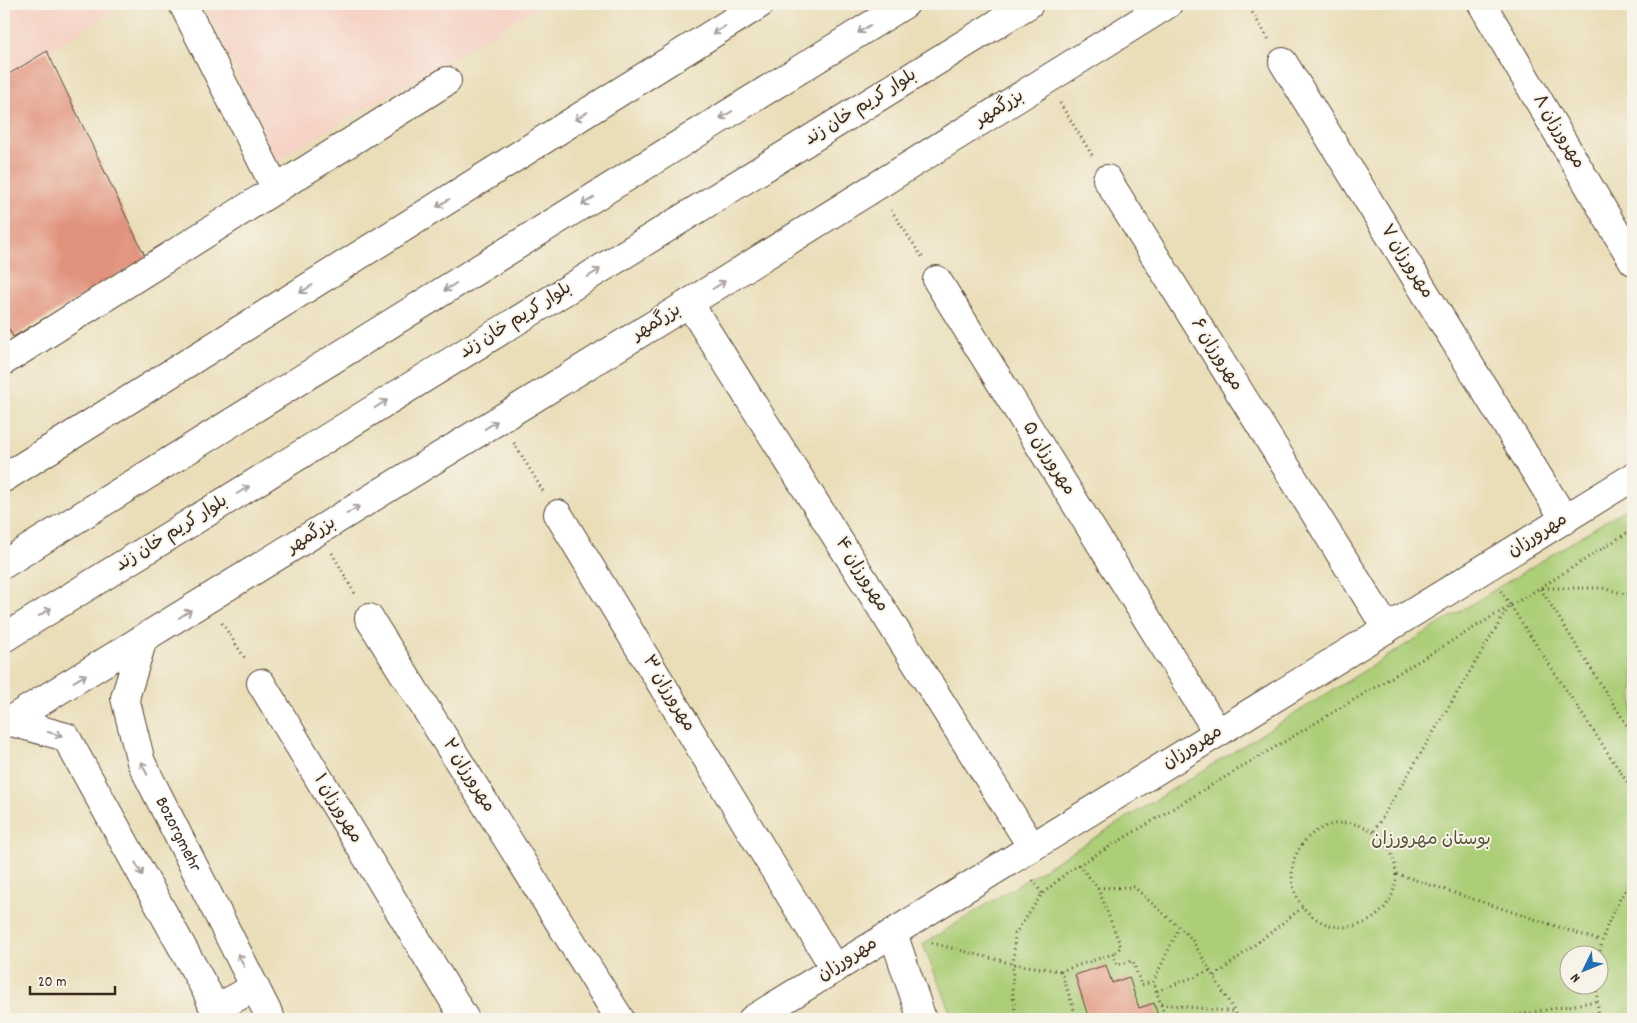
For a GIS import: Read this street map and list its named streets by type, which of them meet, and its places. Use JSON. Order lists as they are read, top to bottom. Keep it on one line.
{"streets":{"street":["بلوار کریم خان زند","بزرگمهر","مهرورزان ۸","مهرورزان ۷","مهرورزان ۶","مهرورزان ۵","مهرورزان","مهرورزان ۴","مهرورزان ۳","مهرورزان ۲","مهرورزان ۱","Bozorgmehr"]},"crossings":[["بزرگمهر","مهرورزان ۴"],["بزرگمهر","Bozorgmehr"],["مهرورزان ۷","مهرورزان"],["مهرورزان ۶","مهرورزان"],["مهرورزان ۵","مهرورزان"],["مهرورزان","مهرورزان ۴"],["مهرورزان","مهرورزان ۳"]],"parks":["بوستان مهرورزان"],"scale_bar":"20 m","north":"bottom left"}
